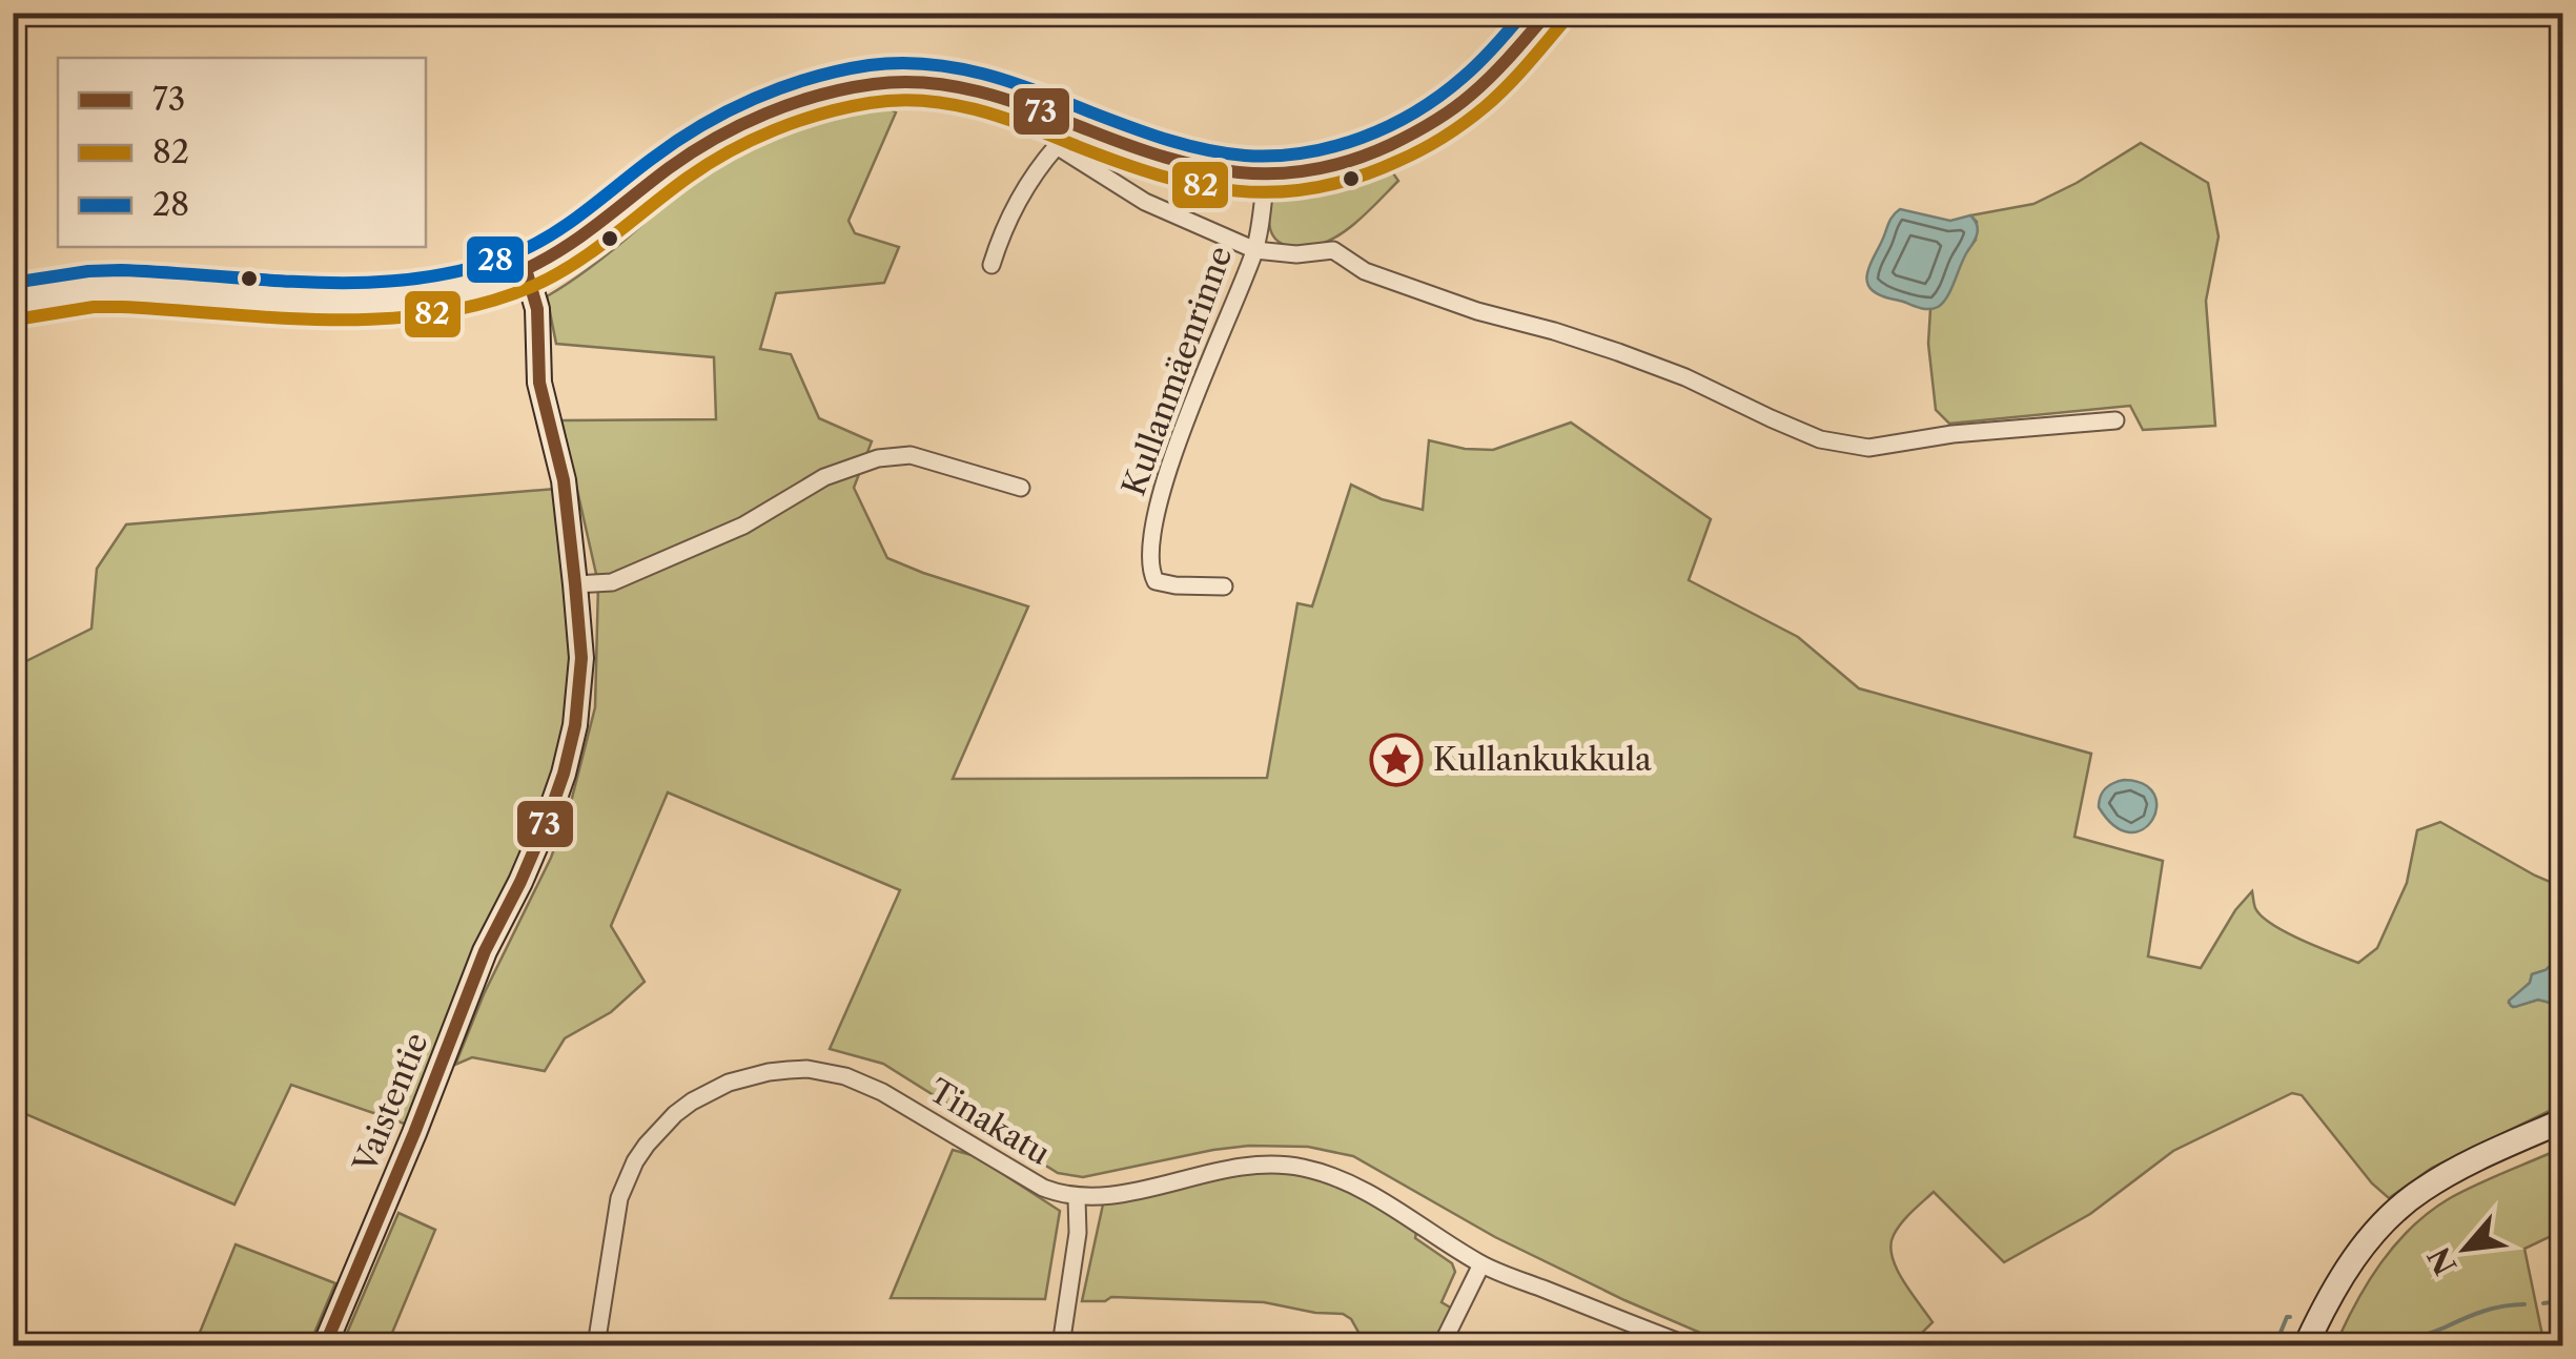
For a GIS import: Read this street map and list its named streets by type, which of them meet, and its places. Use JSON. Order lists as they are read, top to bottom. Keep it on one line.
{"streets":{"street":["Kullanmäenrinne","Vaistentie","Tinakatu"]},"places":{"place":["Kullankukkula"]},"lines":["transit line 73","transit line 28","transit line 82"],"legend":["73","82","28"],"north":"bottom left"}
